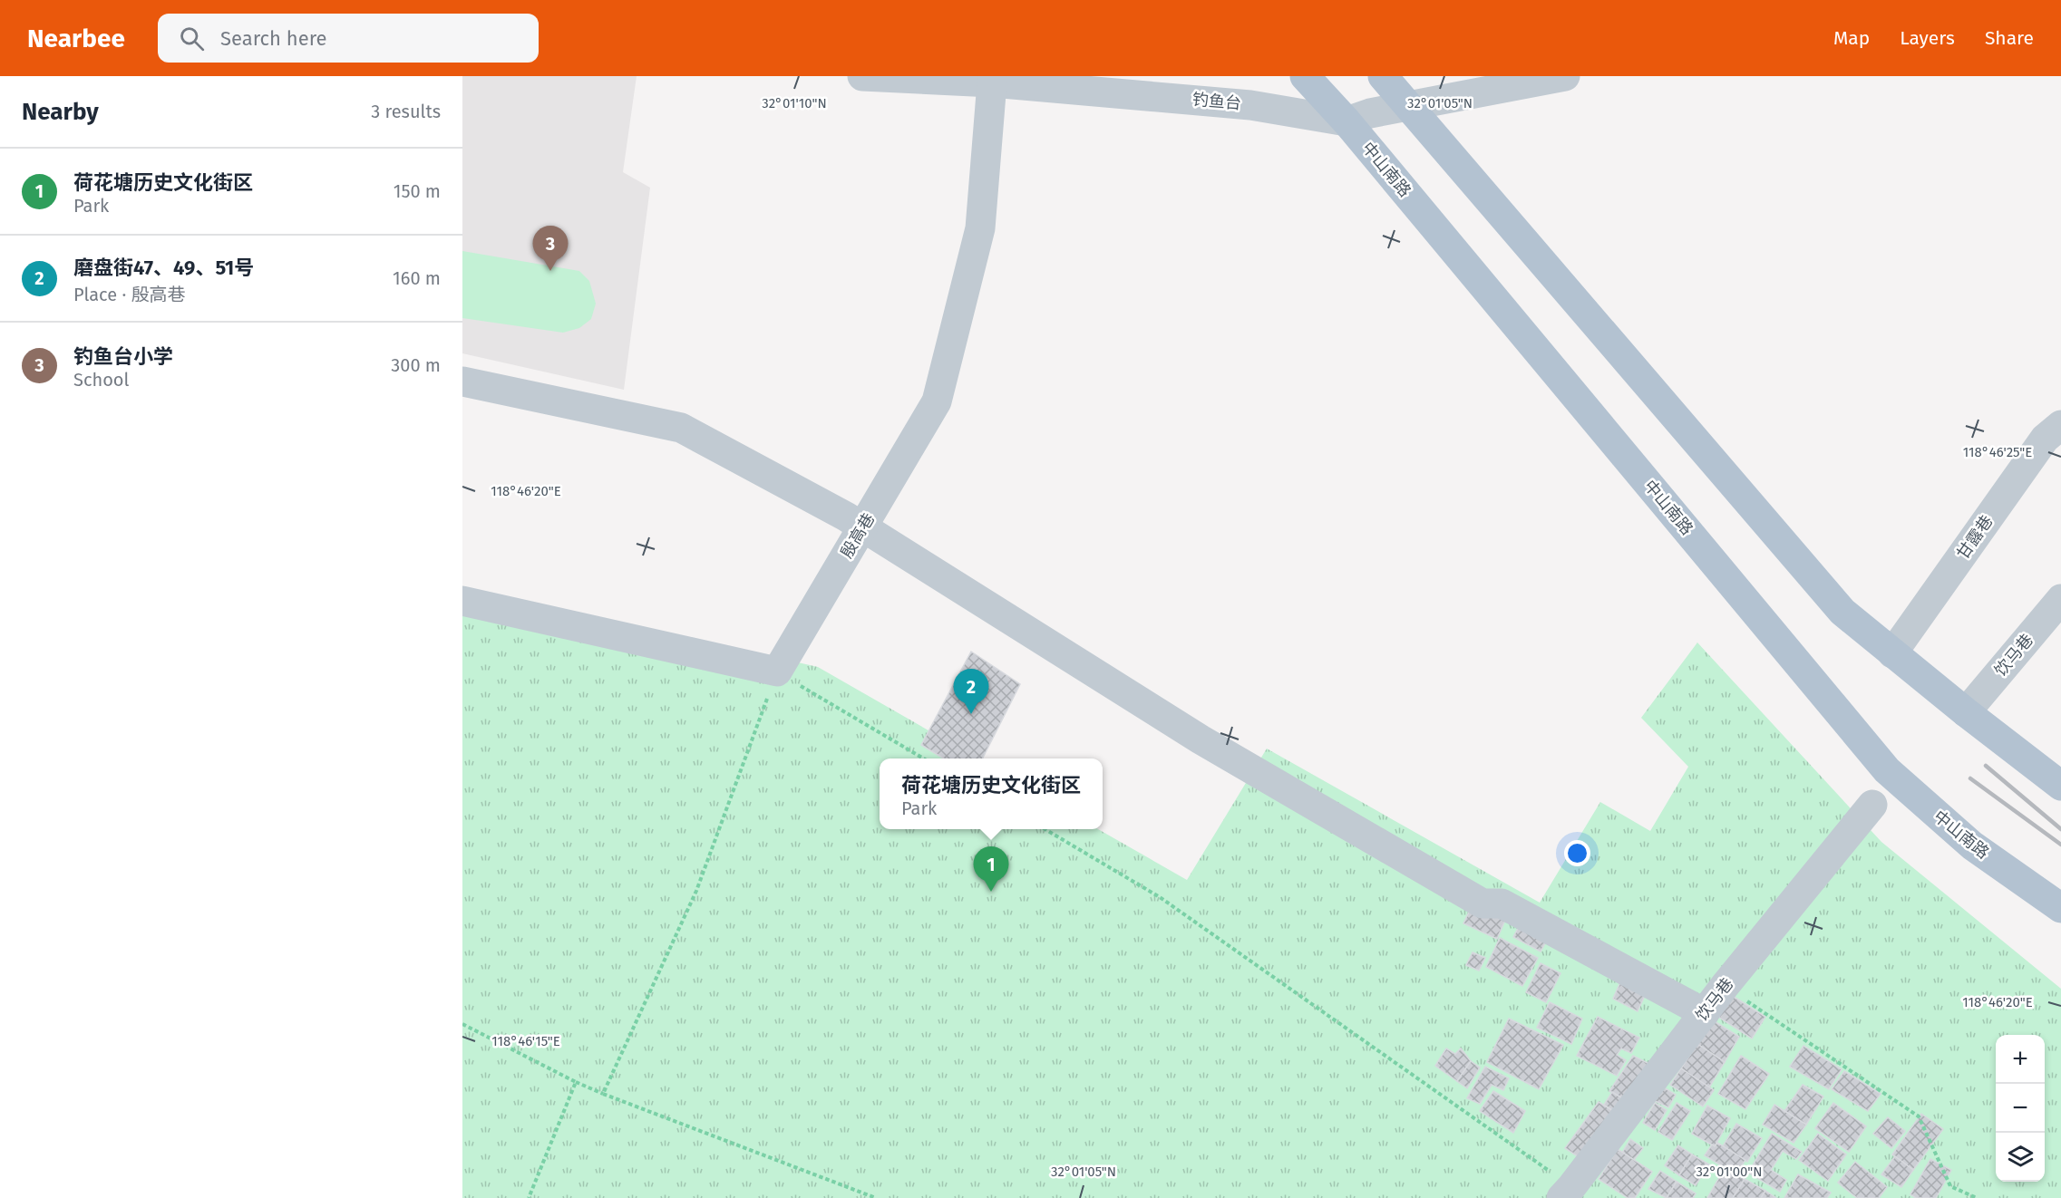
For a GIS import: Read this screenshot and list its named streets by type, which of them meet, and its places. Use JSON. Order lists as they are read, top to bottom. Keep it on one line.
{"streets":{"main road":["中山南路"],"street":["钓鱼台","殷高巷","甘露巷","饮马巷"]},"crossings":[["钓鱼台","中山南路"],["钓鱼台","殷高巷"]],"page":{"header":"Nearbee","search":"Search here","nav":["Map","Layers","Share"],"heading":["Nearby","3 results"],"list":[{"mark":"1","name":"荷花塘历史文化街区","note":"Park","value":"150 m"},{"mark":"2","name":"磨盘街47、49、51号","note":"Place · 殷高巷","value":"160 m"},{"mark":"3","name":"钓鱼台小学","note":"School","value":"300 m"}],"pins":["3","2","1"],"popup":["荷花塘历史文化街区","Park"],"map_buttons":["+","−"]},"coordinates":["32°01'10\"N","32°01'05\"N","118°46'25\"E","118°46'20\"E","118°46'15\"E","32°01'00\"N"]}
